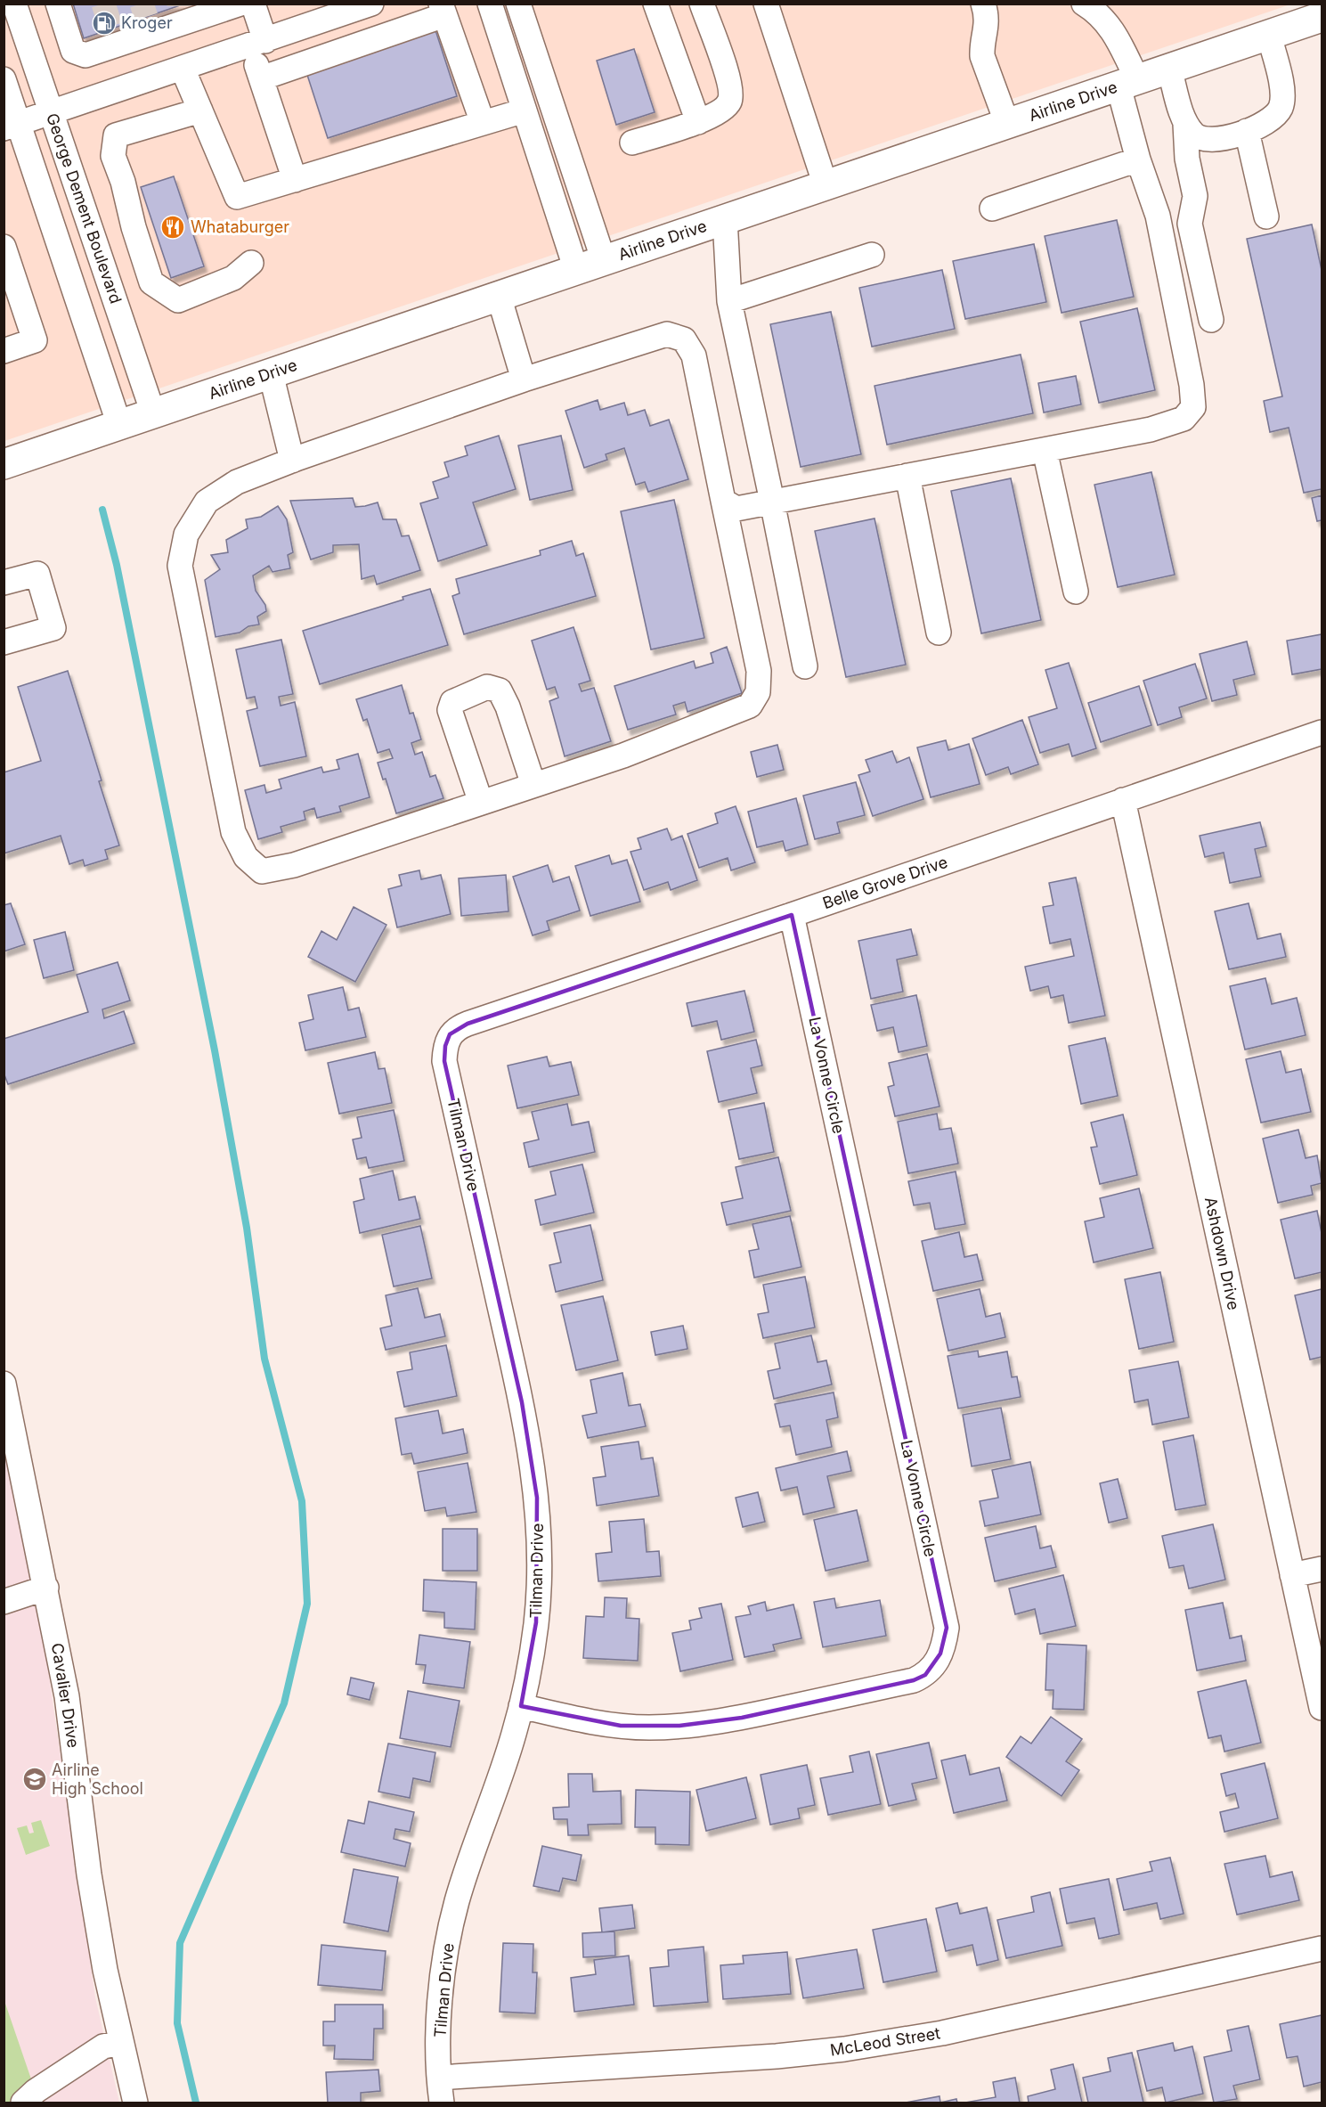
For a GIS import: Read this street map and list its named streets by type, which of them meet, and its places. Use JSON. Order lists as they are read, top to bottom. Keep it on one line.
{"streets":{"main road":["Airline Drive"],"street":["George Dement Boulevard","Belle Grove Drive","La Vonne Circle","Tilman Drive","Ashdown Drive","Cavalier Drive","McLeod Street"]},"crossings":[["Airline Drive","George Dement Boulevard"],["Belle Grove Drive","La Vonne Circle"],["Belle Grove Drive","Tilman Drive"],["Belle Grove Drive","Ashdown Drive"],["La Vonne Circle","Tilman Drive"],["Tilman Drive","McLeod Street"]],"places":{"fuel station":["Kroger"],"restaurant":["Whataburger"],"school or university":["Airline High School"]}}
